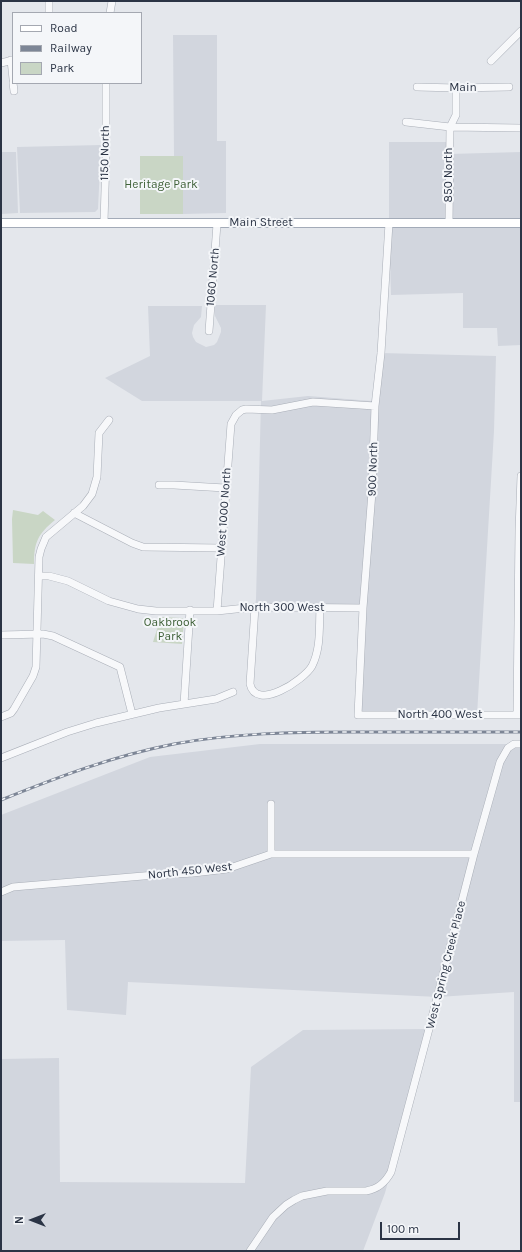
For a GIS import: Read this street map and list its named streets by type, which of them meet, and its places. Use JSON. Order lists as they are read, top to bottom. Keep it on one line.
{"streets":{"main road":["Main Street"],"street":["Main","1150 North","850 North","1060 North","900 North","West 1000 North","North 300 West","North 400 West","North 450 West","West Spring Creek Place"]},"crossings":[["Main","850 North"],["1150 North","Main Street"],["850 North","Main Street"],["Main Street","1060 North"],["Main Street","900 North"],["900 North","West 1000 North"],["900 North","North 300 West"],["900 North","North 400 West"],["West 1000 North","North 300 West"],["North 450 West","West Spring Creek Place"]],"parks":["Heritage Park","Oakbrook Park"],"legend":["Road","Railway","Park"],"scale_bar":"100 m","north":"left"}
